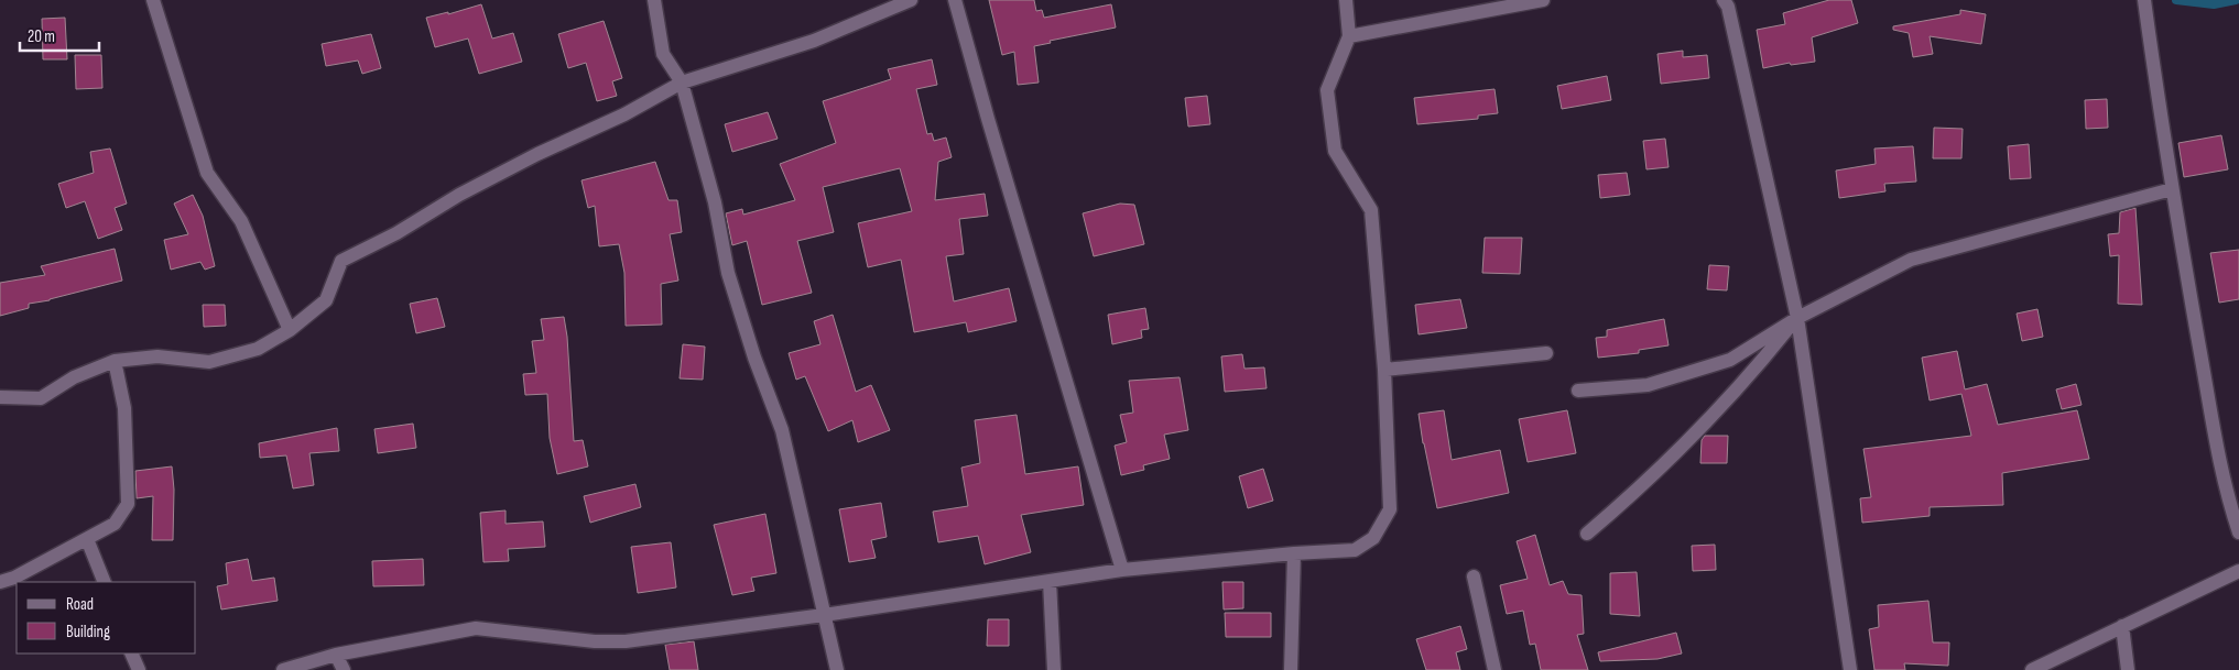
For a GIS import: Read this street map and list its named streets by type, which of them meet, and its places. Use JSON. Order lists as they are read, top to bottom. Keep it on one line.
{"legend":["Road","Building"],"scale_bar":"20 m"}
